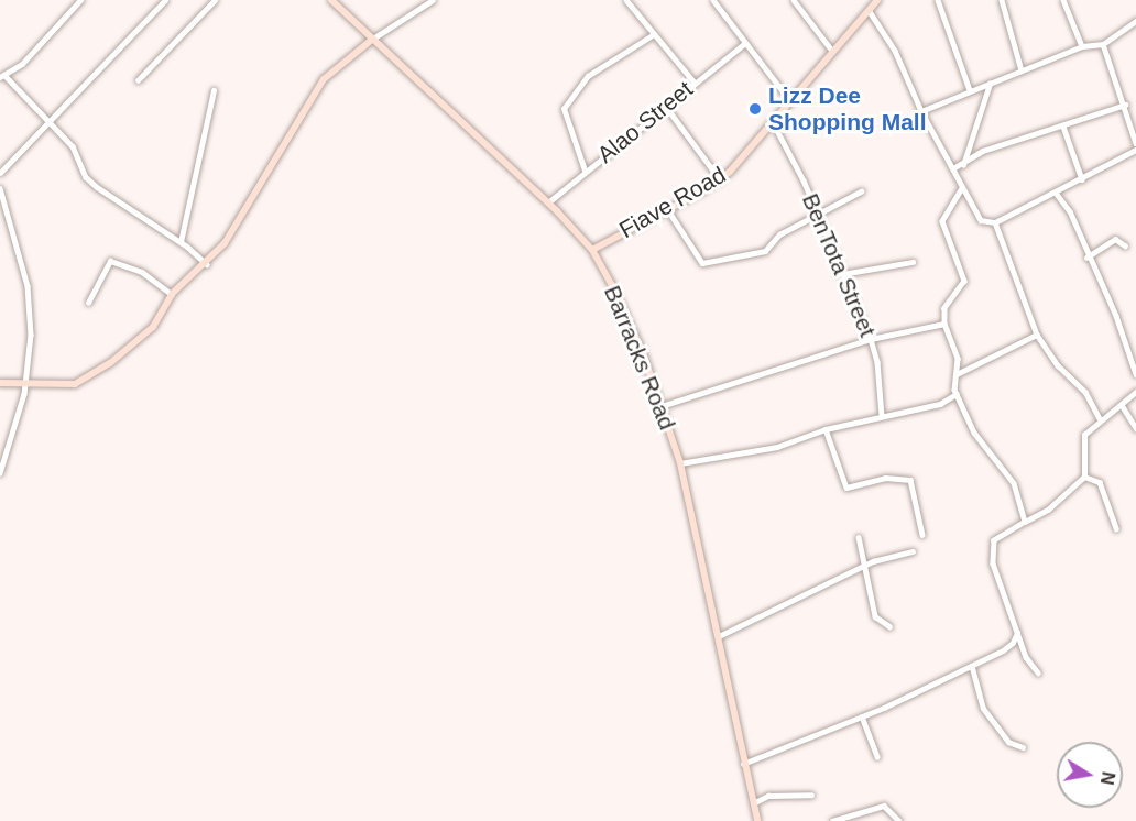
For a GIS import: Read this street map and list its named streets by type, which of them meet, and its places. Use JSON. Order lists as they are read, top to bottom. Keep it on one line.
{"streets":{"street":["Alao Street","Fiave Road","BenTota Street","Barracks Road"]},"crossings":[["Alao Street","Barracks Road"],["Fiave Road","BenTota Street"],["Fiave Road","Barracks Road"]],"places":["Lizz Dee Shopping Mall"],"north":"right"}
